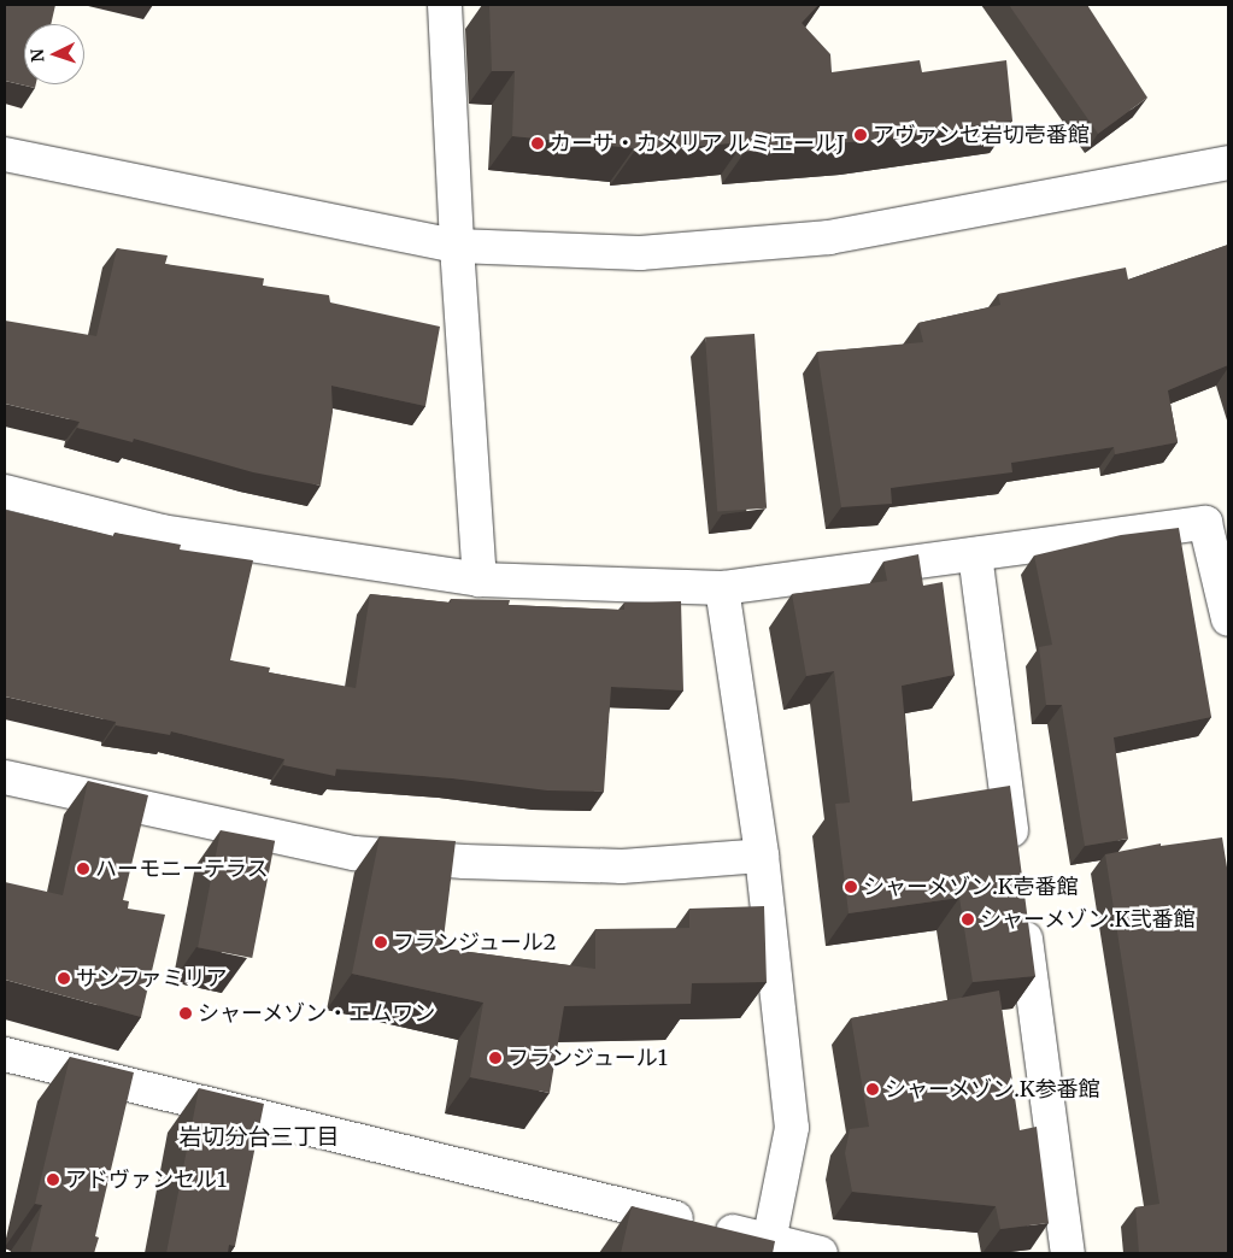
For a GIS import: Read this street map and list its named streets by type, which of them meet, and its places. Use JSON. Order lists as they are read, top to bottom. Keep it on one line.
{"districts":["岩切分台三丁目"],"places":["アヴァンセ岩切壱番館","カーサ・カメリア ルミエールJ","ハーモニーテラス","シャーメゾン.K壱番館","シャーメゾン.K弐番館","フランジュール2","サンファミリア","シャーメゾン・エムワン","フランジュール1","シャーメゾン.K参番館","アドヴァンセル1"],"north":"left"}
